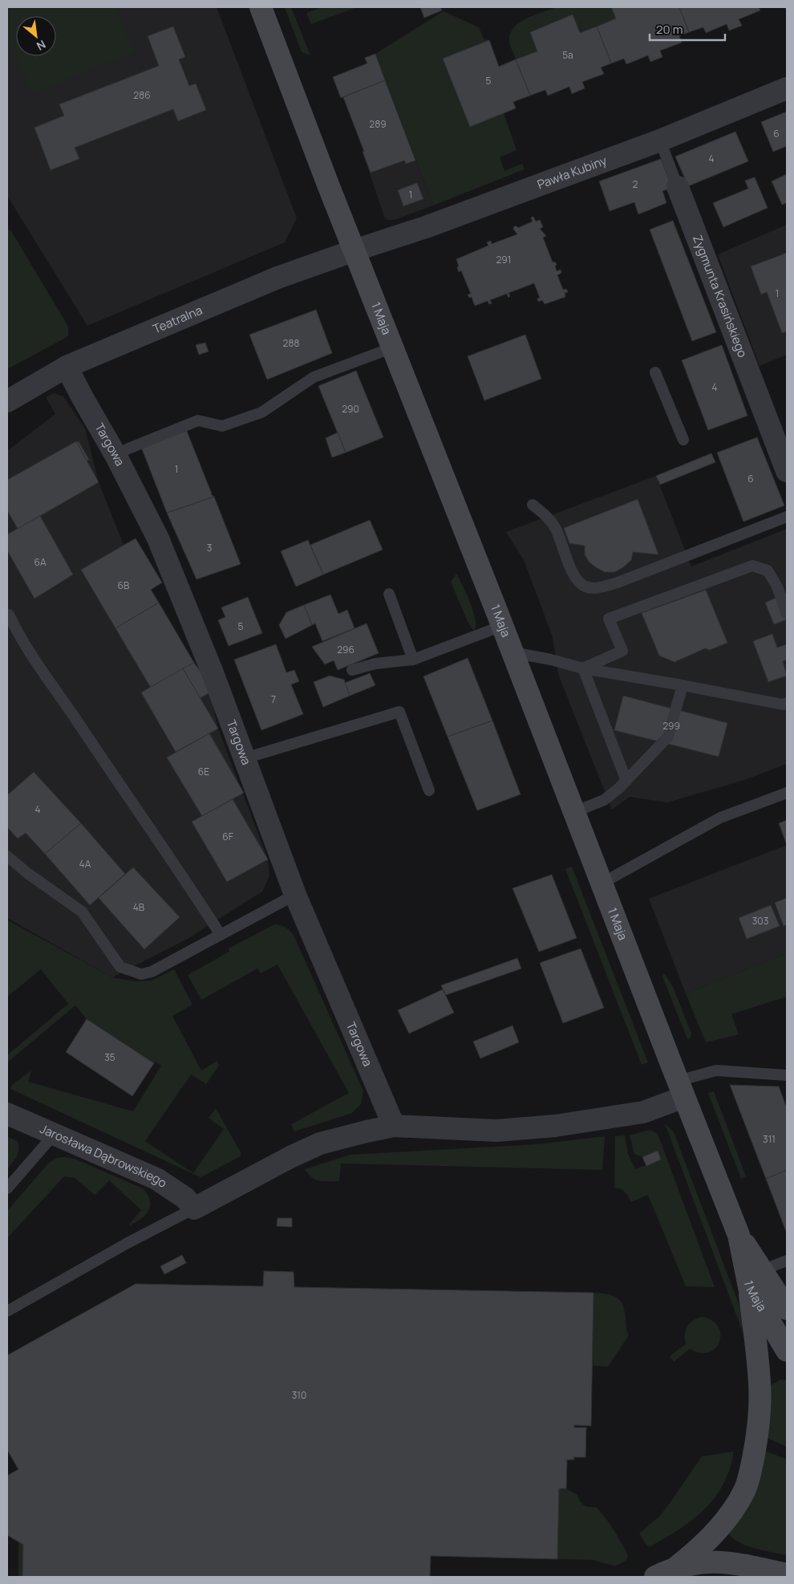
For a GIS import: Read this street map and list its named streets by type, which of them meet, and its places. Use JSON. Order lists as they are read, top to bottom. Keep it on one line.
{"streets":{"street":["Pawła Kubiny","Zygmunta Krasińskiego","1 Maja","Teatralna","Targowa","Jarosława Dąbrowskiego"]},"crossings":[["Pawła Kubiny","Zygmunta Krasińskiego"],["Pawła Kubiny","1 Maja"],["Pawła Kubiny","Teatralna"],["1 Maja","Teatralna"],["Teatralna","Targowa"]],"house_numbers":["5a","5","286","289","6","4","2","1","291","1","288","4","290","1","6","3","6A","6B","5","296","7","299","6E","4","6F","4A","4B","303","35","311","310"],"scale_bar":"20 m","north":"bottom right"}
